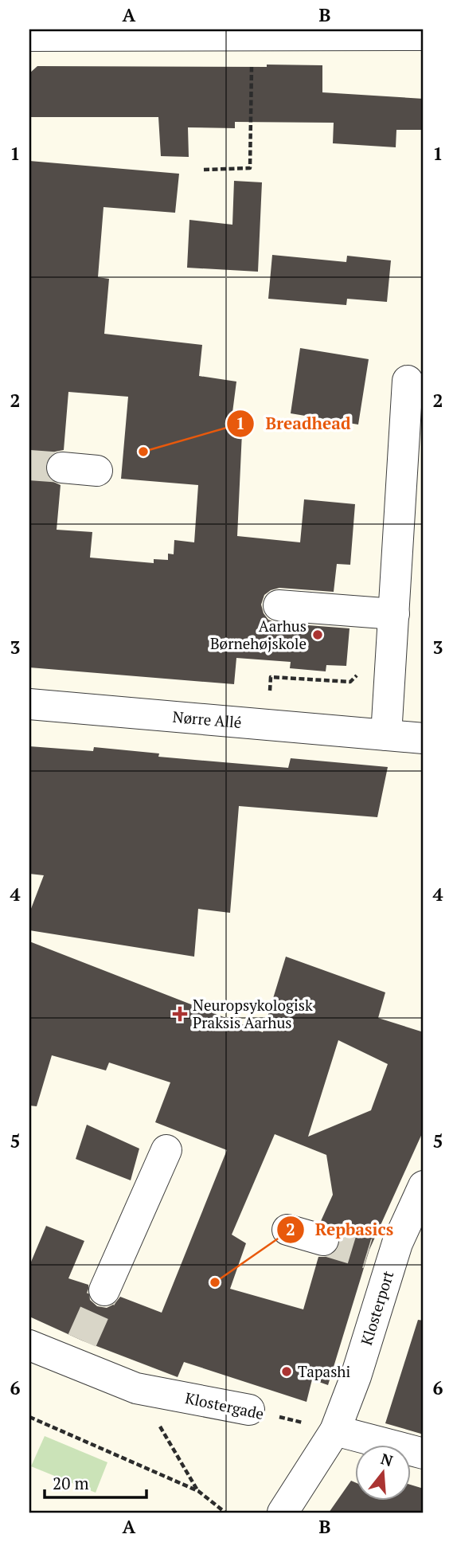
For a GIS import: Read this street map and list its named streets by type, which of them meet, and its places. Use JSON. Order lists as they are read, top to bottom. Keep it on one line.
{"streets":{"street":["Nørre Allé","Klosterport","Klostergade"]},"crossings":[["Klosterport","Klostergade"]],"places":{"other":["Breadhead","Aarhus Børnehøjskole","Repbasics","Tapashi"],"health":["Neuropsykologisk Praksis Aarhus"]},"scale_bar":"20 m","north":"top","grid":{"columns":["A","B"],"rows":["1","2","3","4","5","6"]}}
